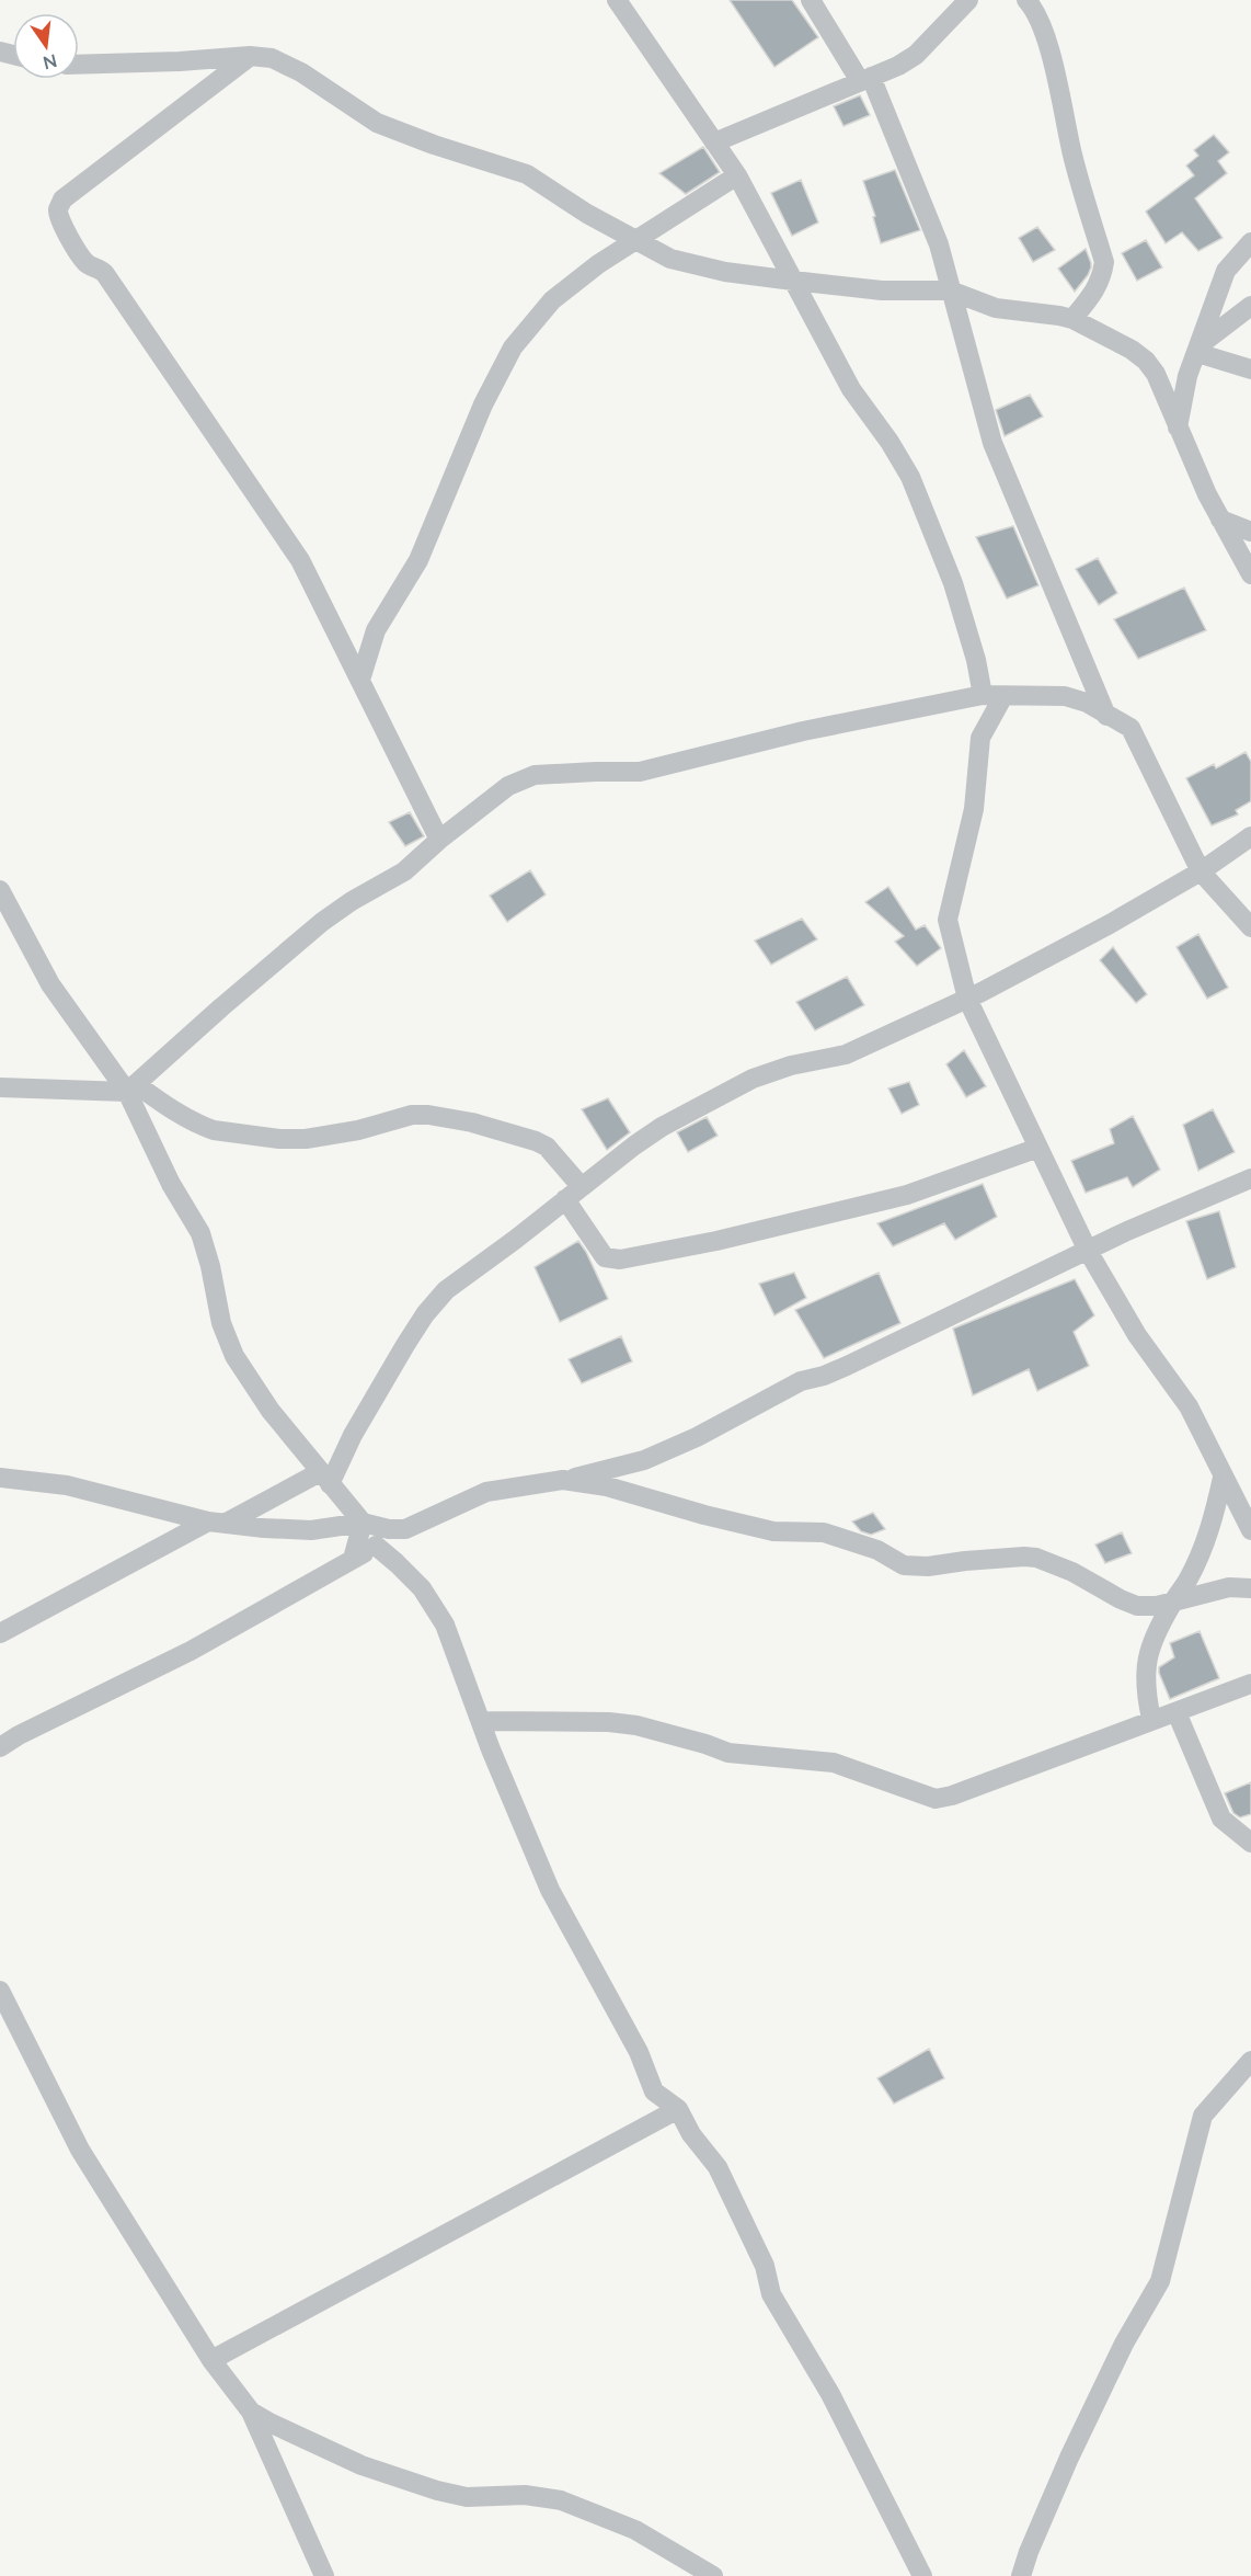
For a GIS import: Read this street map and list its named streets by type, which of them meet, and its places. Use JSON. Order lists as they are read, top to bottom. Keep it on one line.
{"north":"bottom"}
